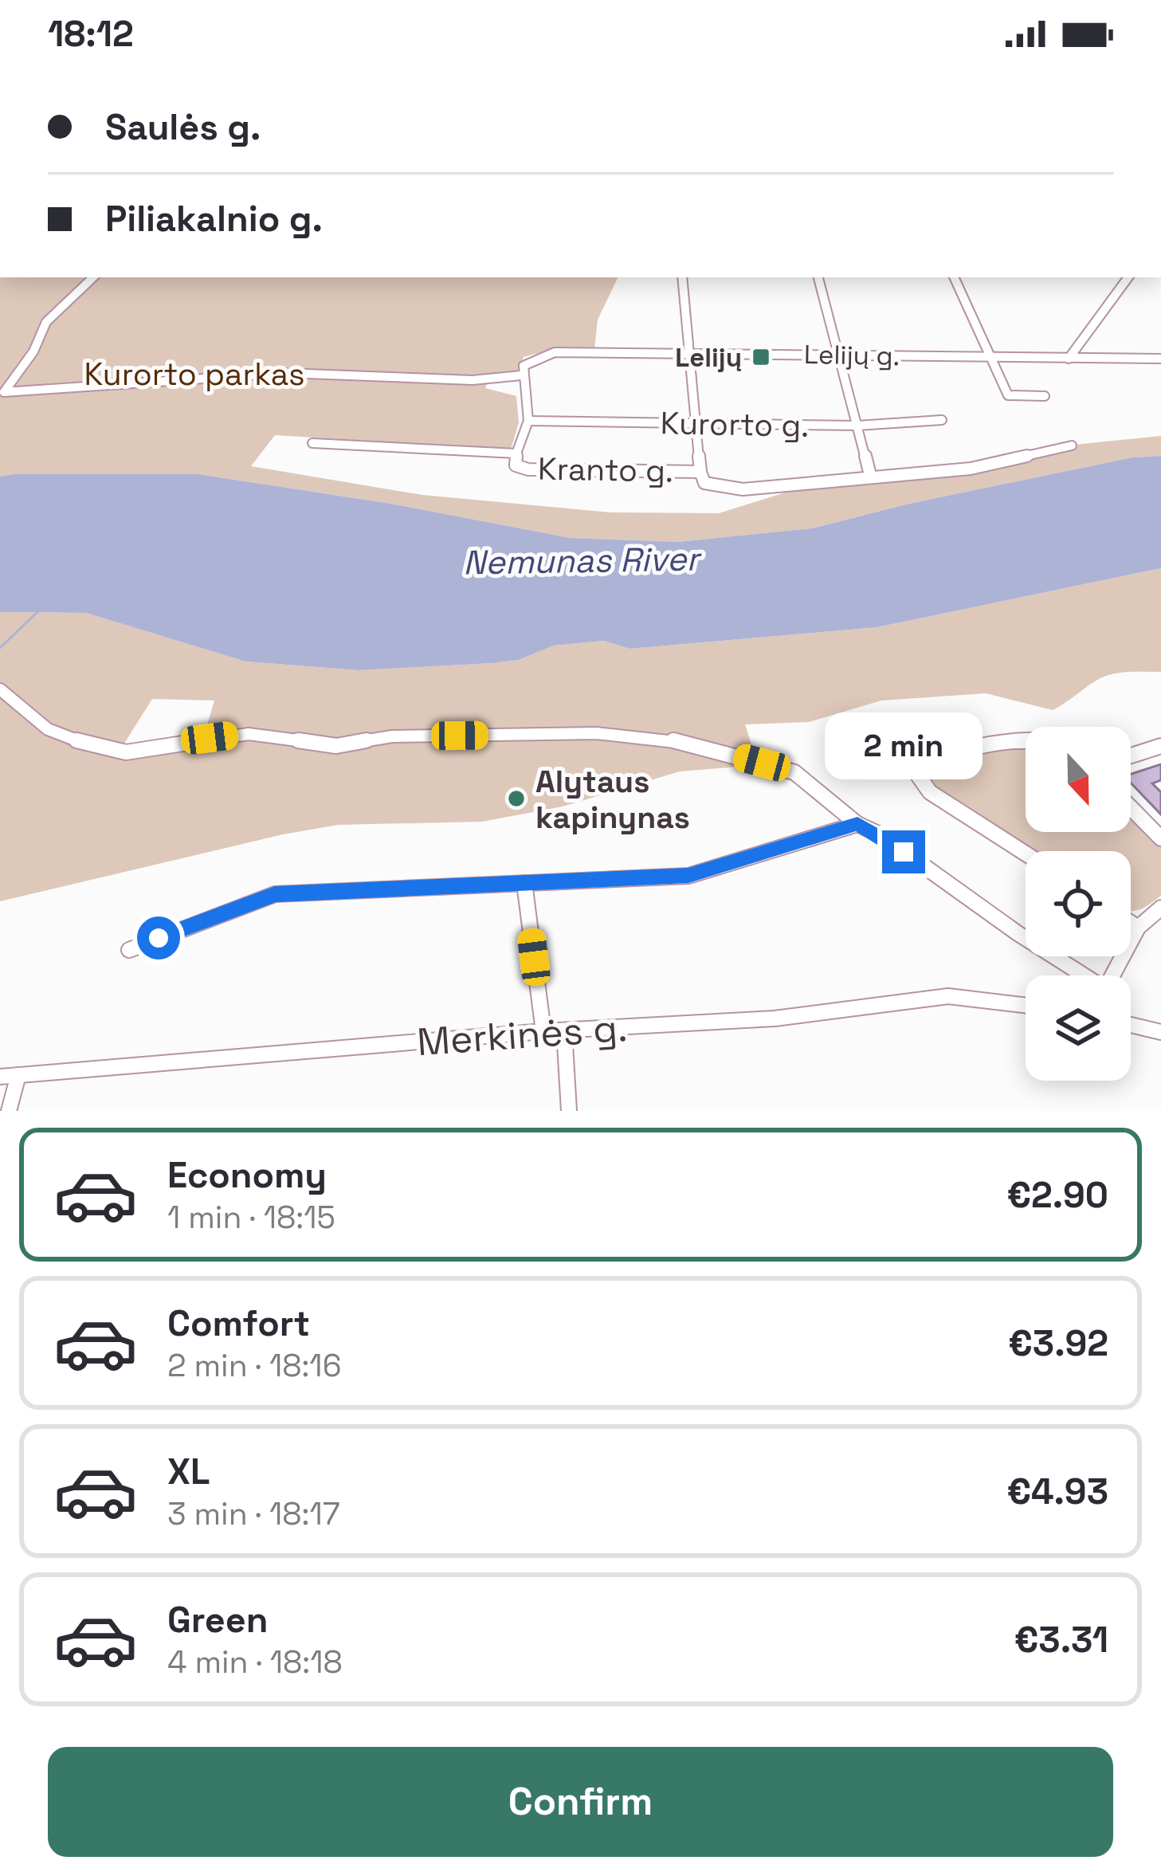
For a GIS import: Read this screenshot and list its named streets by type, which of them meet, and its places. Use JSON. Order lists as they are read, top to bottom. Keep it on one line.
{"streets":{"street":["Lelijų g.","Kurorto g.","Kranto g.","Merkinės g."]},"water":["Nemunas River"],"parks":["Kurorto parkas"],"places":{"transit":["Lelijų"],"other":["Alytaus kapinynas"]},"north":"bottom","page":{"status":"18:12","banner":["Saulės g.","Piliakalnio g."],"bubble":"2 min","list":[{"name":"Economy","note":"1 min · 18:15","value":"€2.90"},{"name":"Comfort","note":"2 min · 18:16","value":"€3.92"},{"name":"XL","note":"3 min · 18:17","value":"€4.93"},{"name":"Green","note":"4 min · 18:18","value":"€3.31"}],"buttons":"Confirm"}}
